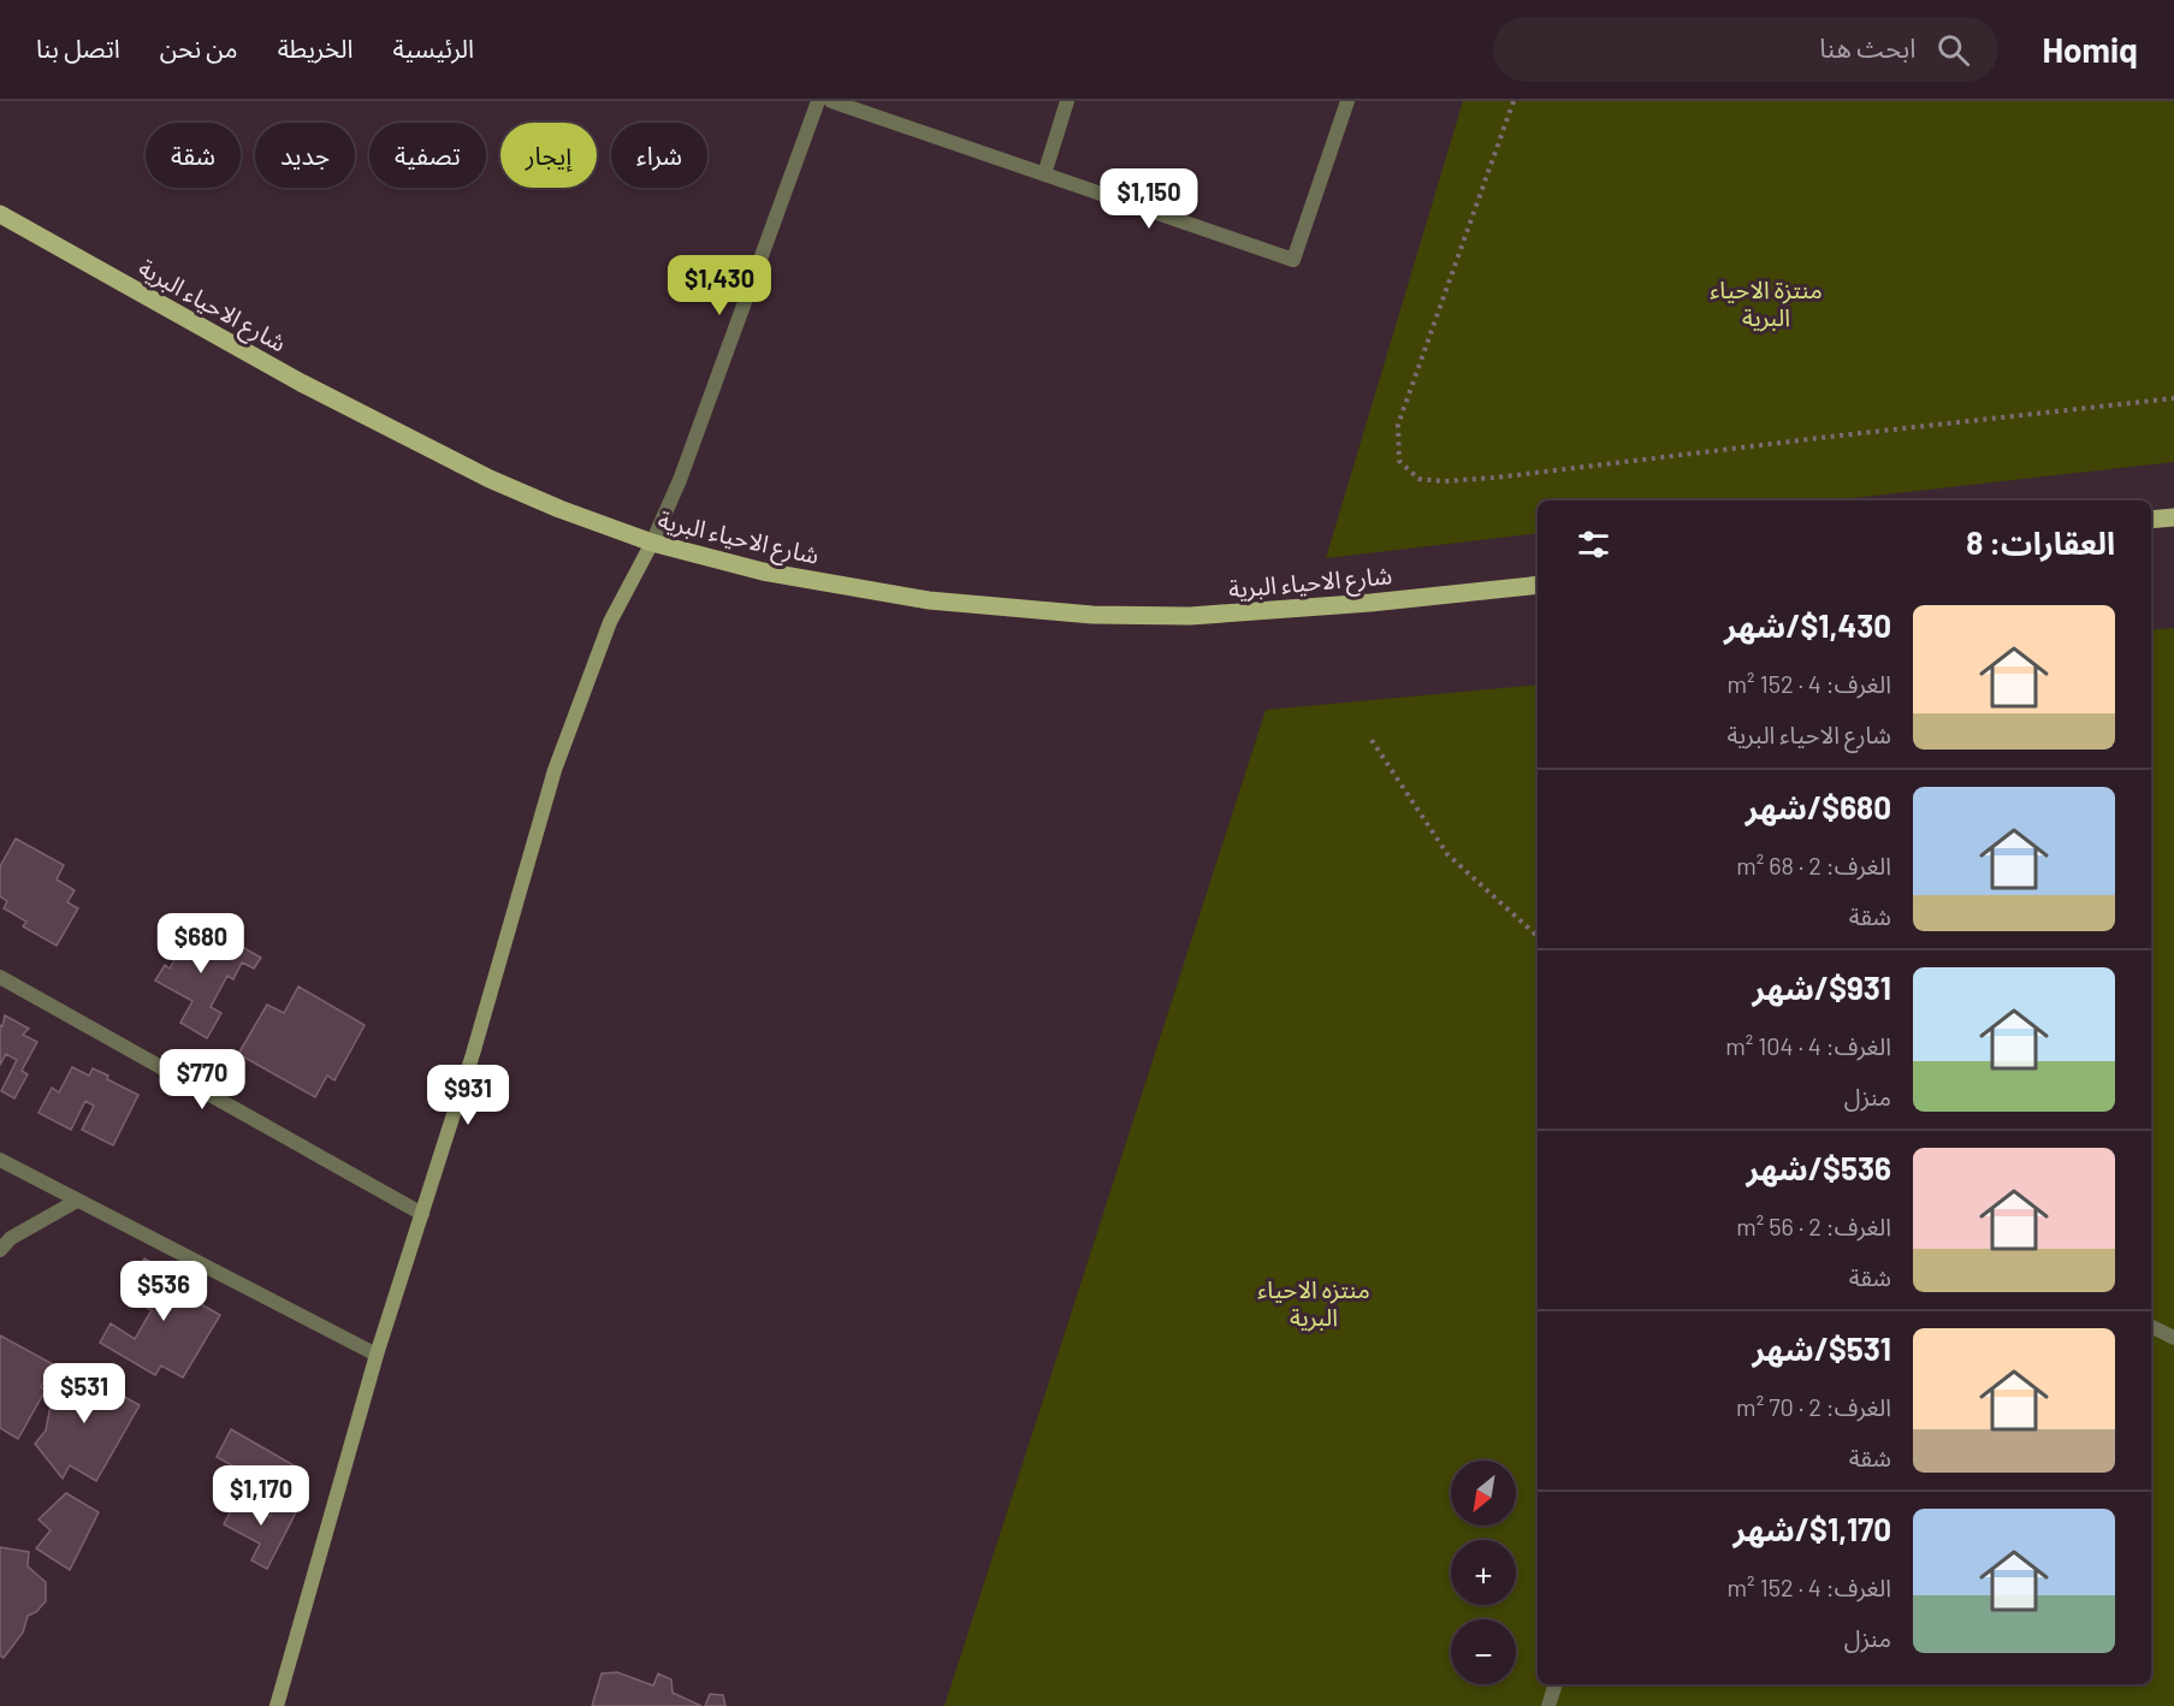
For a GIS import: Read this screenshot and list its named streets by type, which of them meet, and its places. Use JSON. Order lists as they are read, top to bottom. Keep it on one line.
{"streets":{"main road":["شارع الاحياء البرية"]},"parks":["منتزة الاحياء البرية","منتزه الاحياء البرية"],"north":"bottom left","page":{"header":"Homiq","search":"ابحث هنا","nav":["الرئيسية","الخريطة","من نحن","اتصل بنا"],"chip":["شراء","إيجار","تصفية","جديد","شقة"],"price":["$1,150","$1,430","$680","$770","$931","$536","$531","$1,170"],"heading":"العقارات: 8","list":[{"name":"$1,430/شهر","note":"الغرف: 4 · 152 m² · شارع الاحياء البرية"},{"name":"$680/شهر","note":"الغرف: 2 · 68 m² · شقة"},{"name":"$931/شهر","note":"الغرف: 4 · 104 m² · منزل"},{"name":"$536/شهر","note":"الغرف: 2 · 56 m² · شقة"},{"name":"$531/شهر","note":"الغرف: 2 · 70 m² · شقة"},{"name":"$1,170/شهر","note":"الغرف: 4 · 152 m² · منزل"}],"map_buttons":["+","−"]}}
